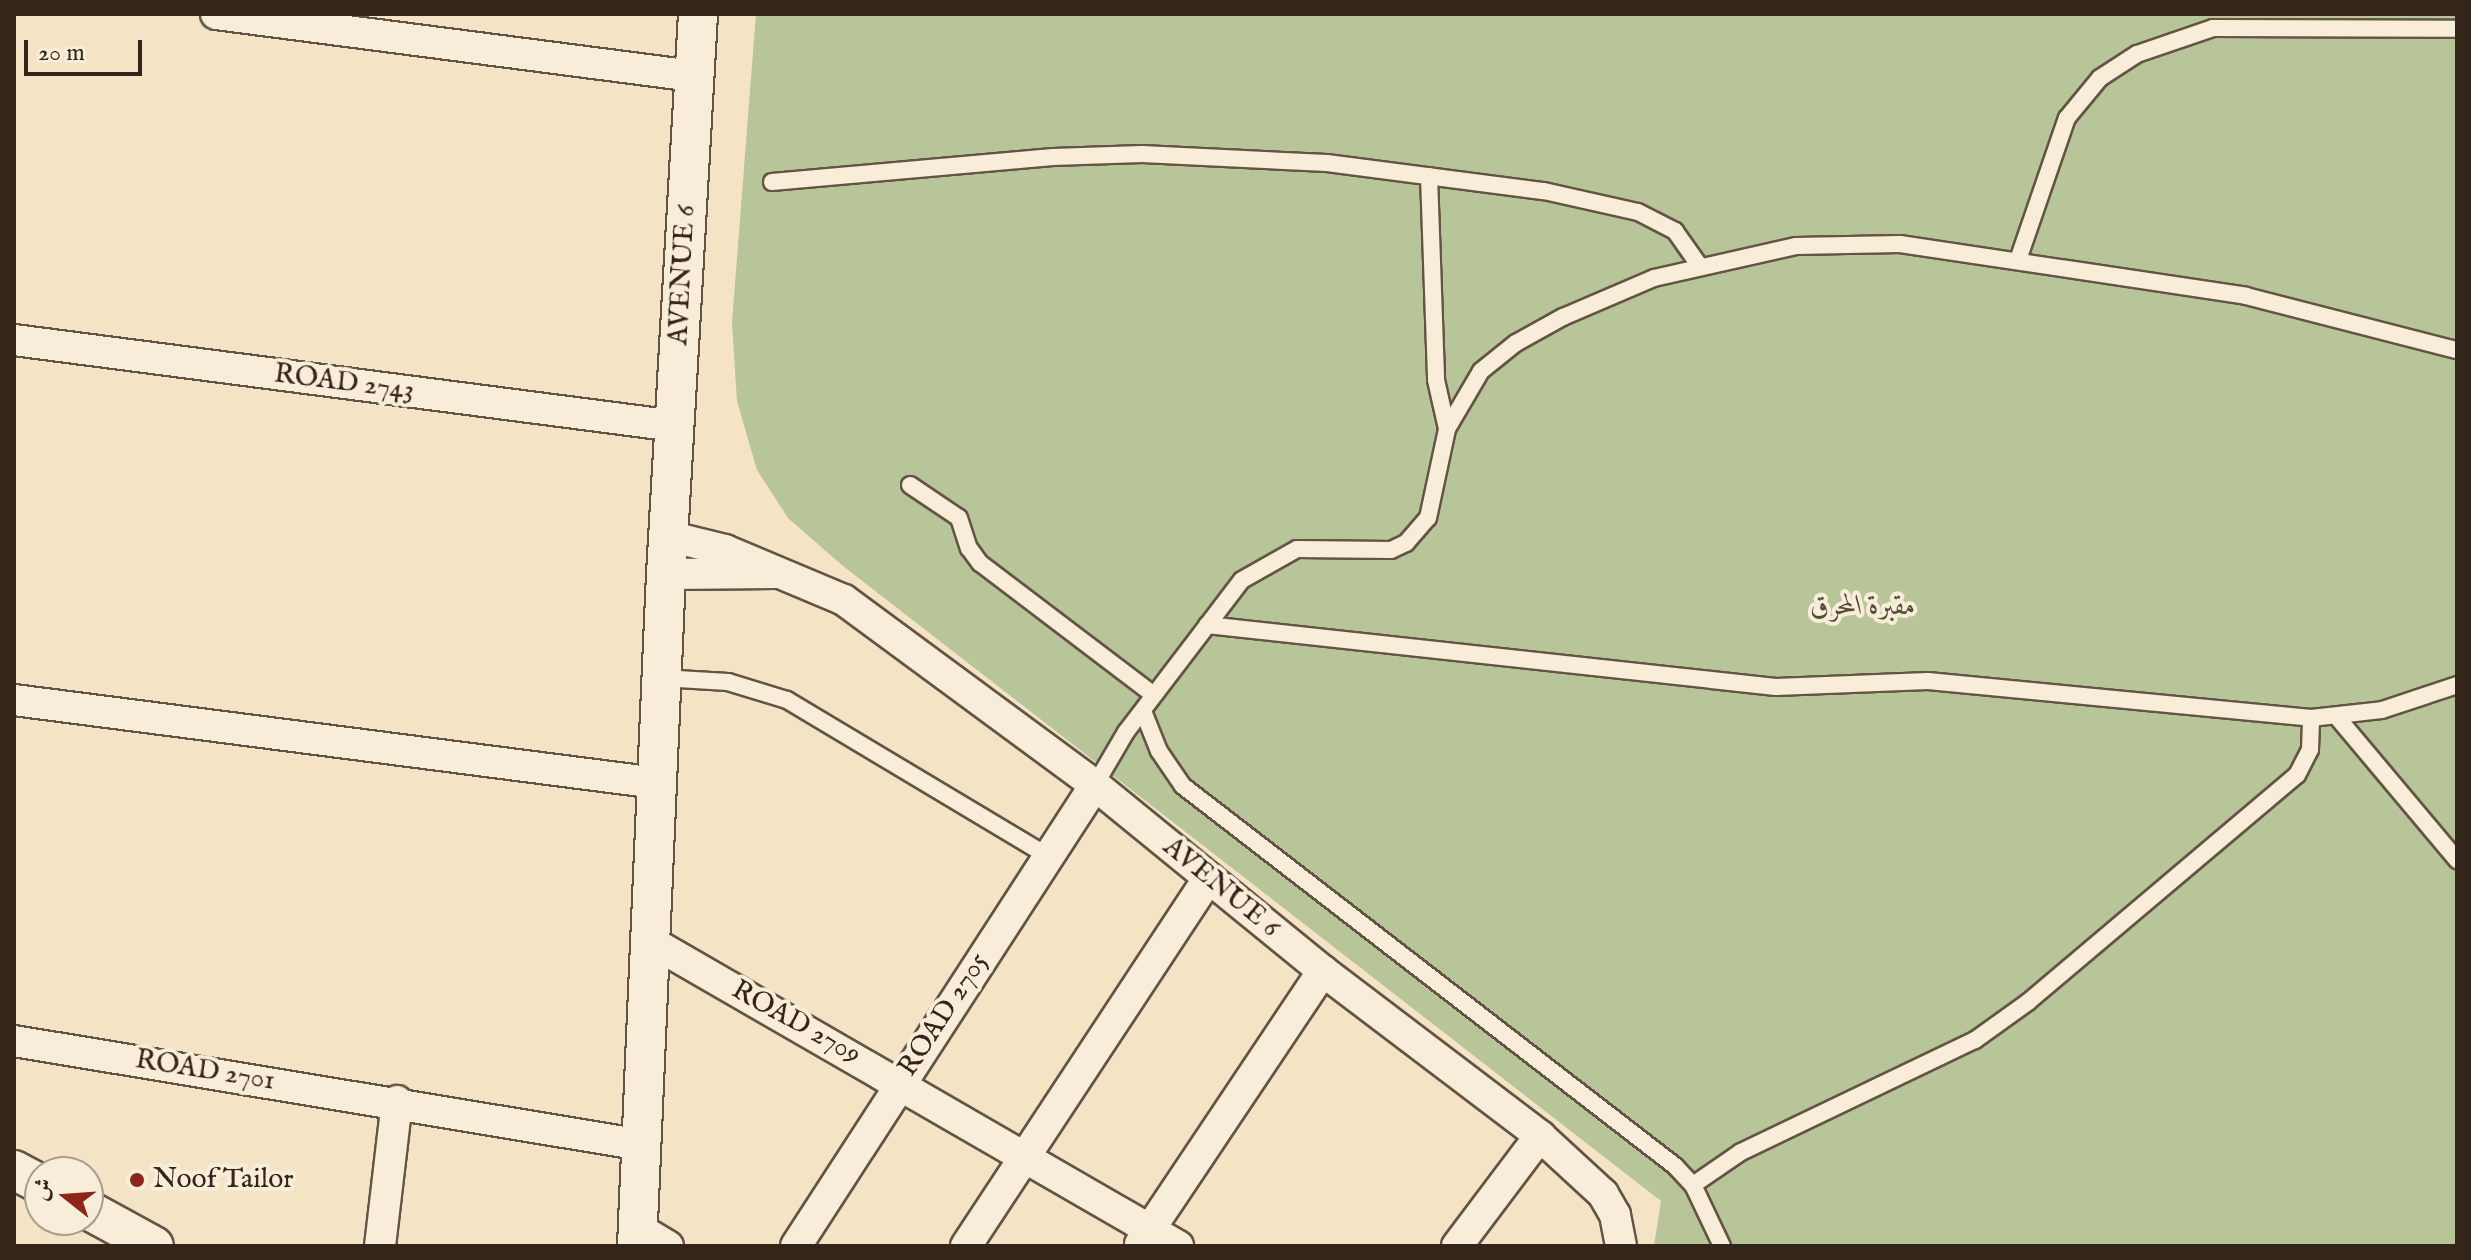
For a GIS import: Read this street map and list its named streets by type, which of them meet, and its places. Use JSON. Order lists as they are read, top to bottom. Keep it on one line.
{"streets":{"street":["AVENUE 6","ROAD 2743","ROAD 2705","ROAD 2709","ROAD 2701"]},"crossings":[["AVENUE 6","ROAD 2743"],["AVENUE 6","ROAD 2705"],["AVENUE 6","ROAD 2709"],["AVENUE 6","ROAD 2701"],["ROAD 2705","ROAD 2709"]],"parks":["مقبرة المحرق"],"places":["Noof Tailor"],"scale_bar":"20 m","north":"left"}
